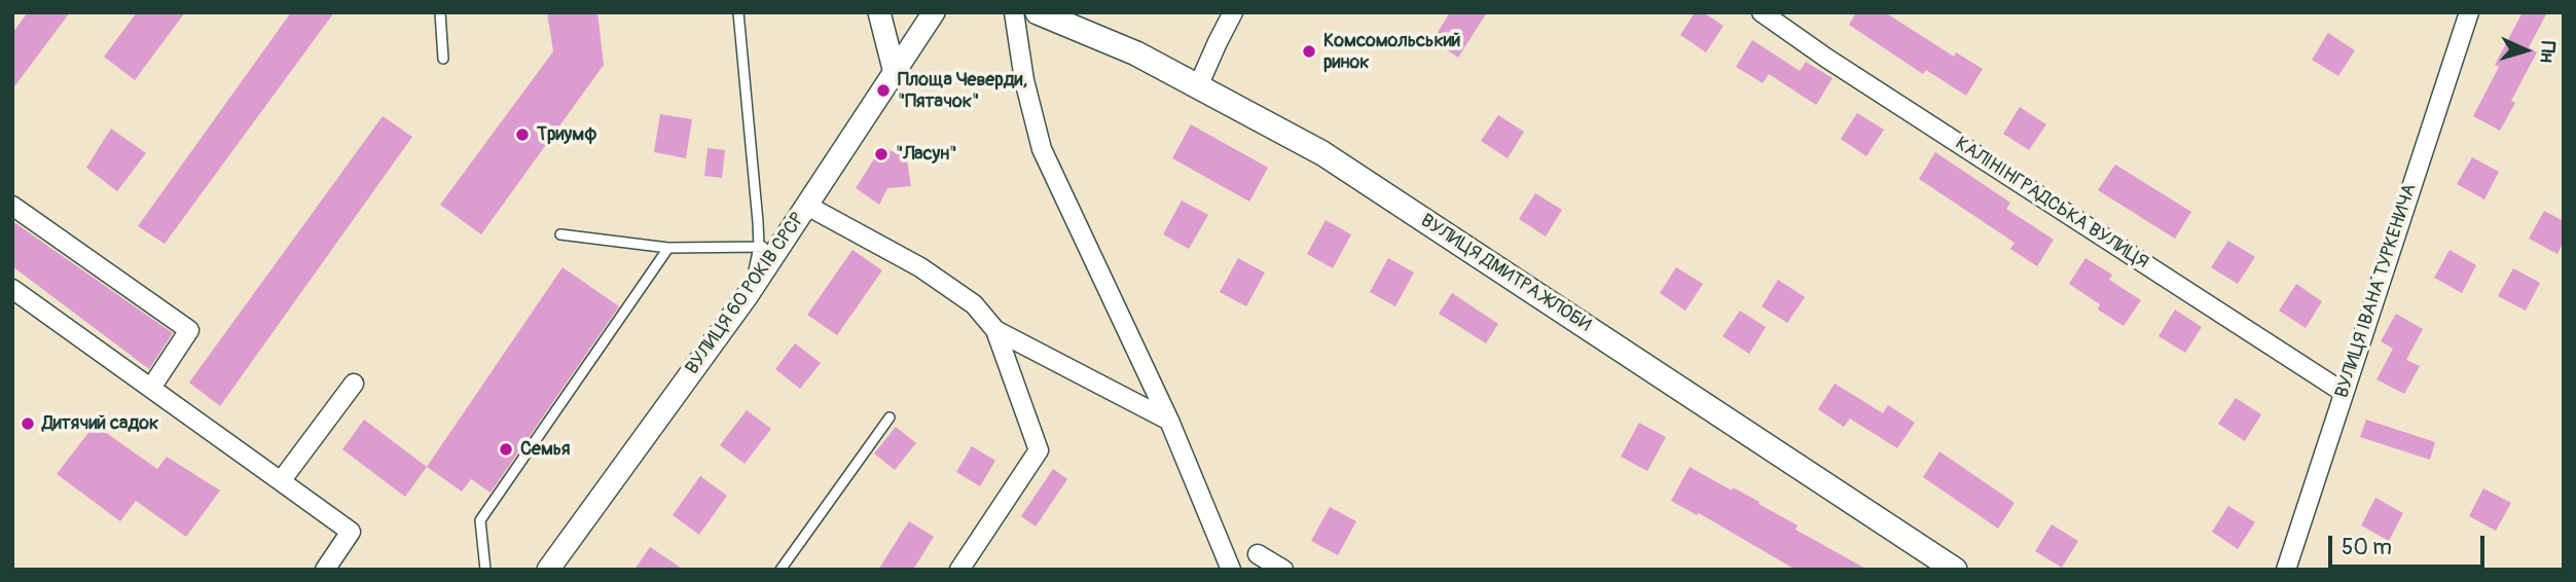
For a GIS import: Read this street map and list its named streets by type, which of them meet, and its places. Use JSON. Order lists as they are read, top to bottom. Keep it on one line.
{"streets":{"main road":["ВУЛИЦЯ ДМИТРА ЖЛОБИ"],"street":["КАЛІНІНГРАДСЬКА ВУЛИЦЯ","ВУЛИЦЯ ІВАНА ТУРКЕНИЧА","ВУЛИЦЯ 60 РОКІВ СРСР"]},"crossings":[["КАЛІНІНГРАДСЬКА ВУЛИЦЯ","ВУЛИЦЯ ІВАНА ТУРКЕНИЧА"]],"places":["Комсомольський ринок","Площа Чеверди, \"Пятачок\"","Триумф","\"Ласун\"","Дитячий садок","Семья"],"scale_bar":"50 m","north":"right"}
